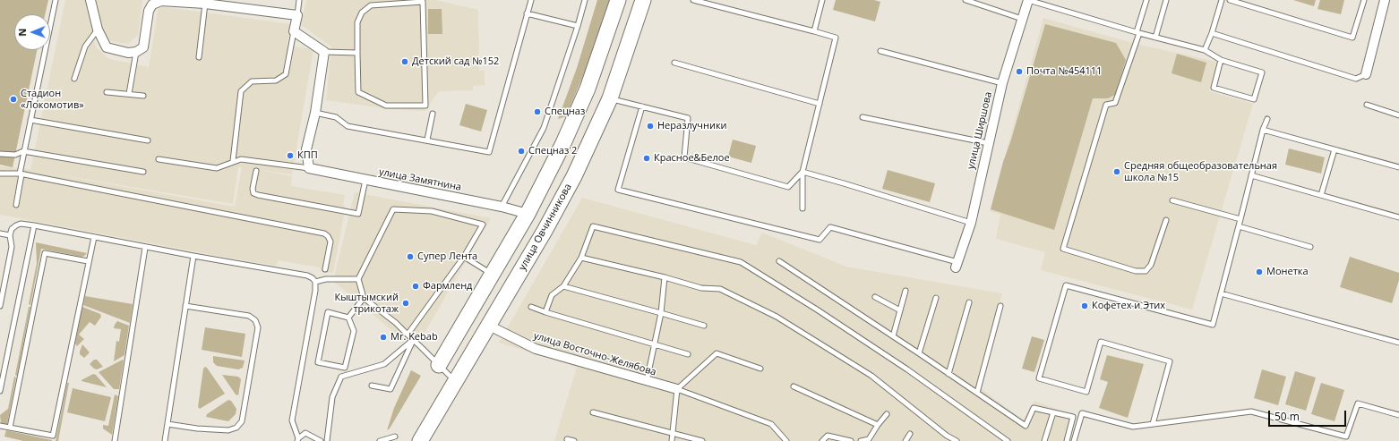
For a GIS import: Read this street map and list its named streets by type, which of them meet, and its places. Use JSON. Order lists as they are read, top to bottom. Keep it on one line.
{"streets":{"main road":["улица Овчинникова"],"street":["улица Ширшова","улица Замятнина","улица Восточно-Желябова"]},"crossings":[["улица Овчинникова","улица Восточно-Желябова"]],"places":["Детский сад №152","Почта №454111","Стадион «Локомотив»","Спецназ","Неразлучники","Спецназ 2","КПП","Красное&Белое","Средняя общеобразовательная школа №15","Супер Лента","Монетка","Фармленд","Кыштымский трикотаж","Кофетех и Этих","Mr. Kebab"],"scale_bar":"50 m","north":"left"}
